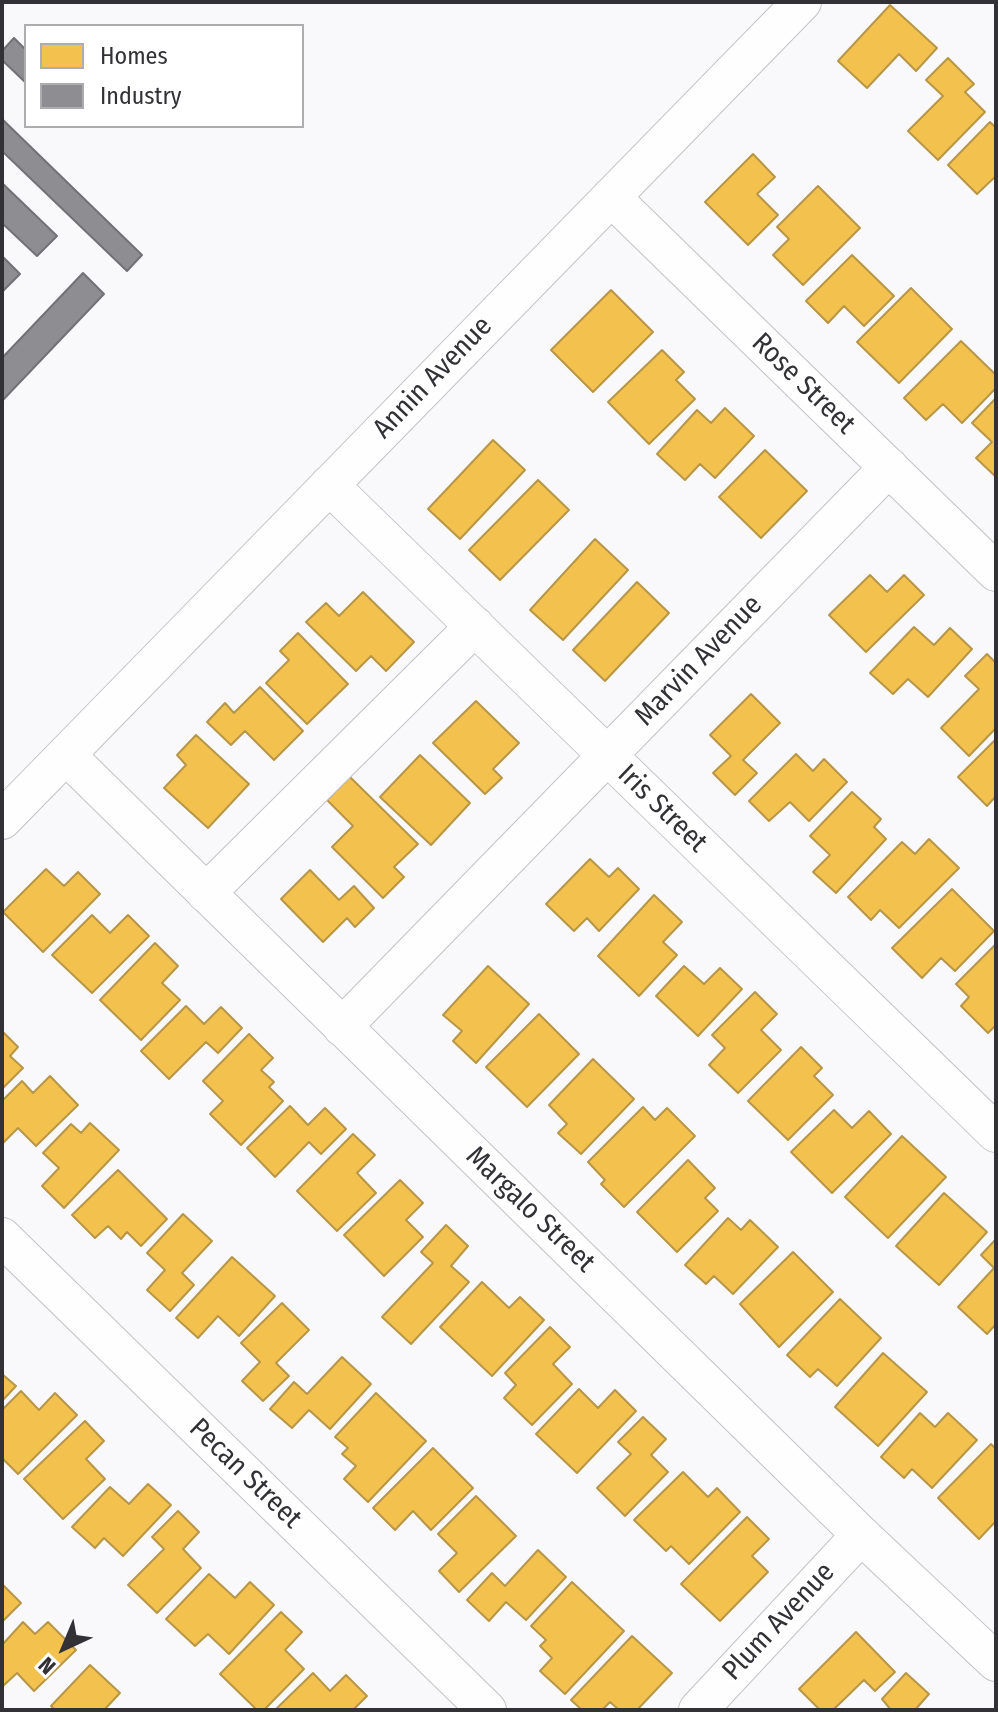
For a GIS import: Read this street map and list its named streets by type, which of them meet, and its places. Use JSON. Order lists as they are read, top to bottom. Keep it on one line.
{"streets":{"street":["Annin Avenue","Rose Street","Marvin Avenue","Iris Street","Margalo Street","Pecan Street","Plum Avenue"]},"crossings":[["Annin Avenue","Rose Street"],["Annin Avenue","Iris Street"],["Annin Avenue","Margalo Street"],["Rose Street","Marvin Avenue"],["Marvin Avenue","Iris Street"],["Marvin Avenue","Margalo Street"],["Margalo Street","Plum Avenue"]],"legend":["Homes","Industry"],"north":"bottom left"}
